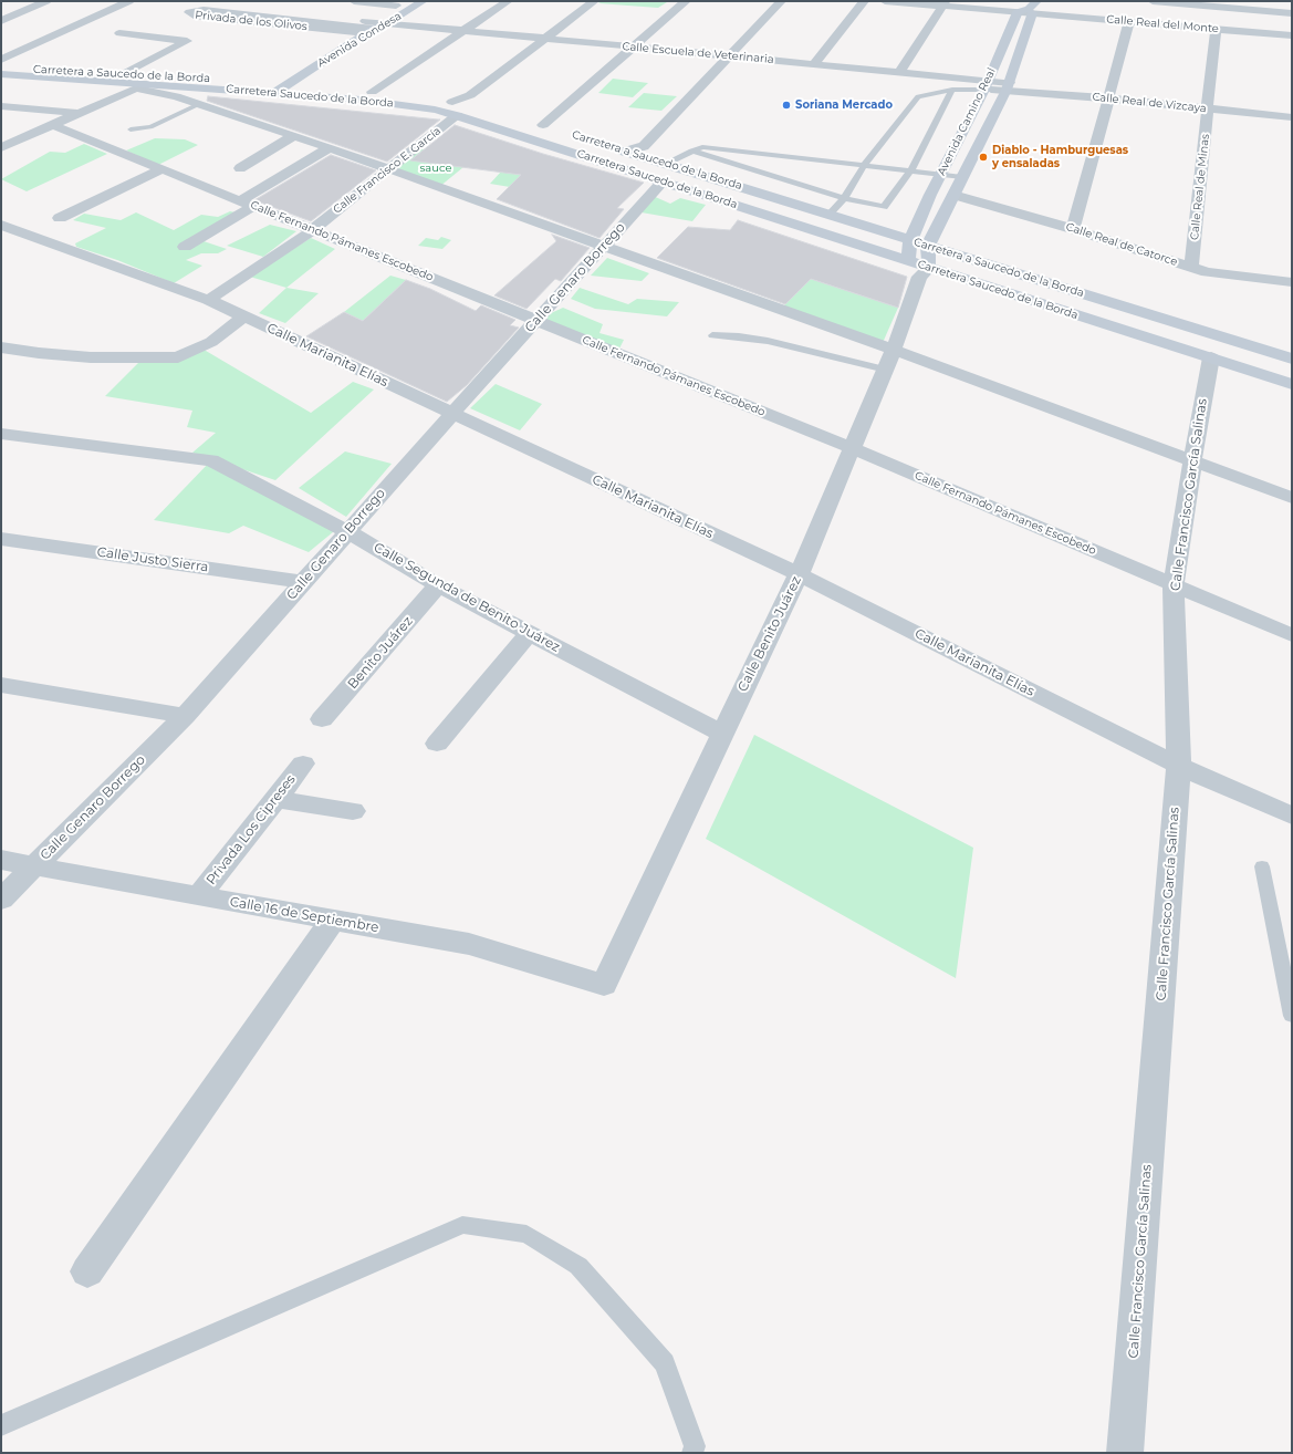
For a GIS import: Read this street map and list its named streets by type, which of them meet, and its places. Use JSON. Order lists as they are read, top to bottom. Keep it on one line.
{"streets":{"street":["Privada de los Olivos","Calle Real del Monte","Avenida Condesa","Calle Escuela de Veterinaria","Carretera a Saucedo de la Borda","Carretera Saucedo de la Borda","Calle Real de Vizcaya","Avenida Camino Real","Calle Francisco E. García","Calle Real de Minas","Calle Fernando Pámanes Escobedo","Calle Real de Catorce","Calle Genaro Borrego","Calle Marianita Elías","Calle Francisco García Salinas","Calle Justo Sierra","Calle Segunda de Benito Juárez","Calle Benito Juárez","Benito Juárez","Privada Los Cipreses","Calle 16 de Septiembre"]},"crossings":[["Privada de los Olivos","Avenida Condesa"],["Calle Real del Monte","Avenida Camino Real"],["Calle Real del Monte","Calle Real de Minas"],["Avenida Condesa","Calle Escuela de Veterinaria"],["Avenida Condesa","Carretera a Saucedo de la Borda"],["Avenida Condesa","Carretera Saucedo de la Borda"],["Calle Escuela de Veterinaria","Calle Real de Vizcaya"],["Calle Escuela de Veterinaria","Avenida Camino Real"],["Calle Escuela de Veterinaria","Calle Francisco E. García"],["Carretera a Saucedo de la Borda","Carretera Saucedo de la Borda"],["Carretera a Saucedo de la Borda","Avenida Camino Real"],["Carretera a Saucedo de la Borda","Calle Francisco E. García"],["Carretera a Saucedo de la Borda","Calle Genaro Borrego"],["Carretera Saucedo de la Borda","Avenida Camino Real"],["Carretera Saucedo de la Borda","Calle Francisco E. García"],["Carretera Saucedo de la Borda","Calle Genaro Borrego"],["Carretera Saucedo de la Borda","Calle Francisco García Salinas"],["Carretera Saucedo de la Borda","Calle Benito Juárez"],["Calle Real de Vizcaya","Avenida Camino Real"],["Calle Real de Vizcaya","Calle Real de Minas"],["Avenida Camino Real","Calle Real de Catorce"],["Avenida Camino Real","Calle Benito Juárez"],["Calle Francisco E. García","Calle Fernando Pámanes Escobedo"],["Calle Francisco E. García","Calle Marianita Elías"],["Calle Real de Minas","Calle Real de Catorce"],["Calle Fernando Pámanes Escobedo","Calle Genaro Borrego"],["Calle Fernando Pámanes Escobedo","Calle Francisco García Salinas"],["Calle Fernando Pámanes Escobedo","Calle Benito Juárez"],["Calle Genaro Borrego","Calle Marianita Elías"],["Calle Genaro Borrego","Calle Justo Sierra"],["Calle Genaro Borrego","Calle Segunda de Benito Juárez"],["Calle Genaro Borrego","Calle 16 de Septiembre"],["Calle Marianita Elías","Calle Francisco García Salinas"],["Calle Marianita Elías","Calle Benito Juárez"],["Calle Segunda de Benito Juárez","Calle Benito Juárez"],["Calle Segunda de Benito Juárez","Benito Juárez"],["Calle Benito Juárez","Calle 16 de Septiembre"],["Privada Los Cipreses","Calle 16 de Septiembre"]],"parks":["sauce"],"places":["Soriana Mercado","Diablo - Hamburguesas y ensaladas"]}
